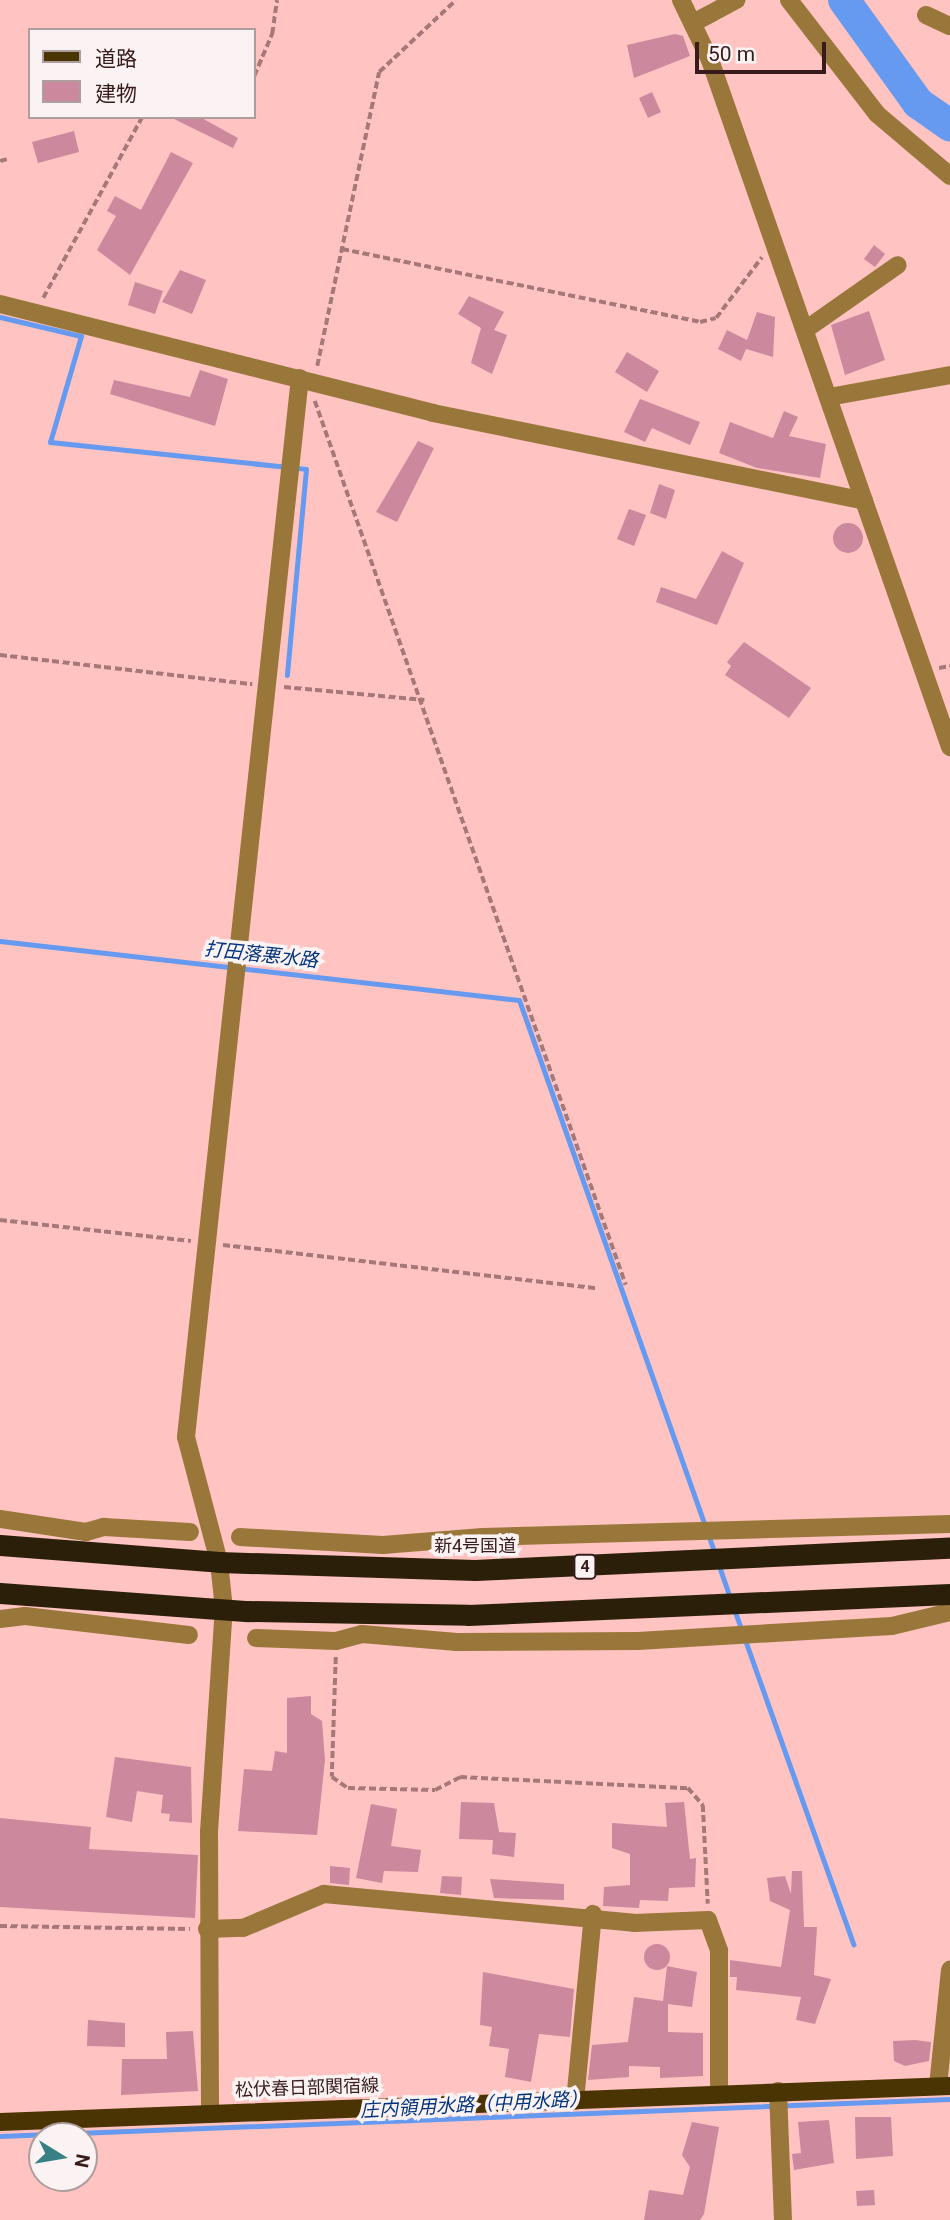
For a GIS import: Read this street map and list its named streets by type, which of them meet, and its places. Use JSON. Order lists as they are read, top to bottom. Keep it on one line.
{"streets":{"highway":["新4号国道","4"],"main road":["松伏春日部関宿線"]},"water":["打田落悪水路","庄内領用水路（中用水路）"],"legend":["道路","建物"],"scale_bar":"50 m","north":"right"}
